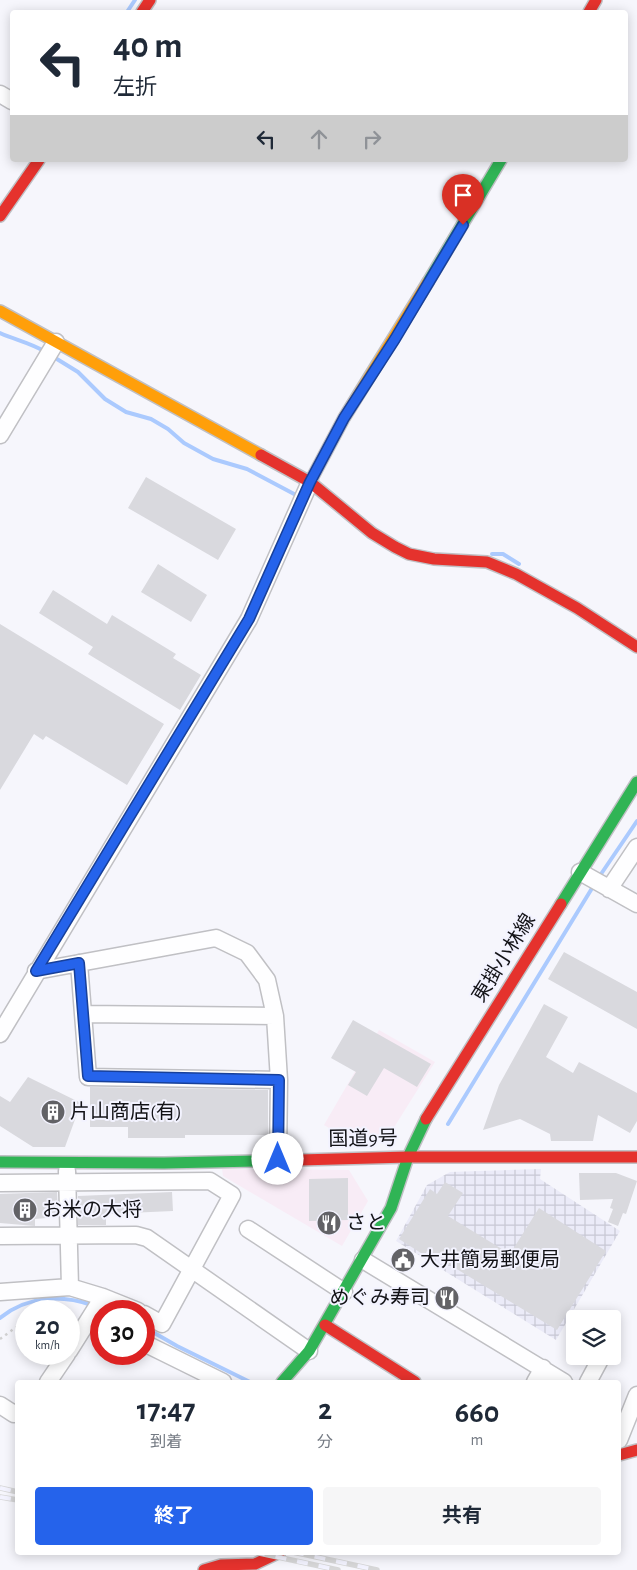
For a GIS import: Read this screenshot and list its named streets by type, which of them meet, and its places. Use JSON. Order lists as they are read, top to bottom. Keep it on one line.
{"streets":{"main road":["東掛小林線","国道9号"]},"crossings":[["東掛小林線","国道9号"]],"places":{"building":["片山商店(有)","お米の大将"],"restaurant":["さと","めぐみ寿司"],"public building":["大井簡易郵便局"]},"page":{"turn":["40 m","左折"],"speed":"20 km/h","limit":"30","eta":["17:47","到着","2","分","660","m"],"buttons":["終了","共有"]}}
